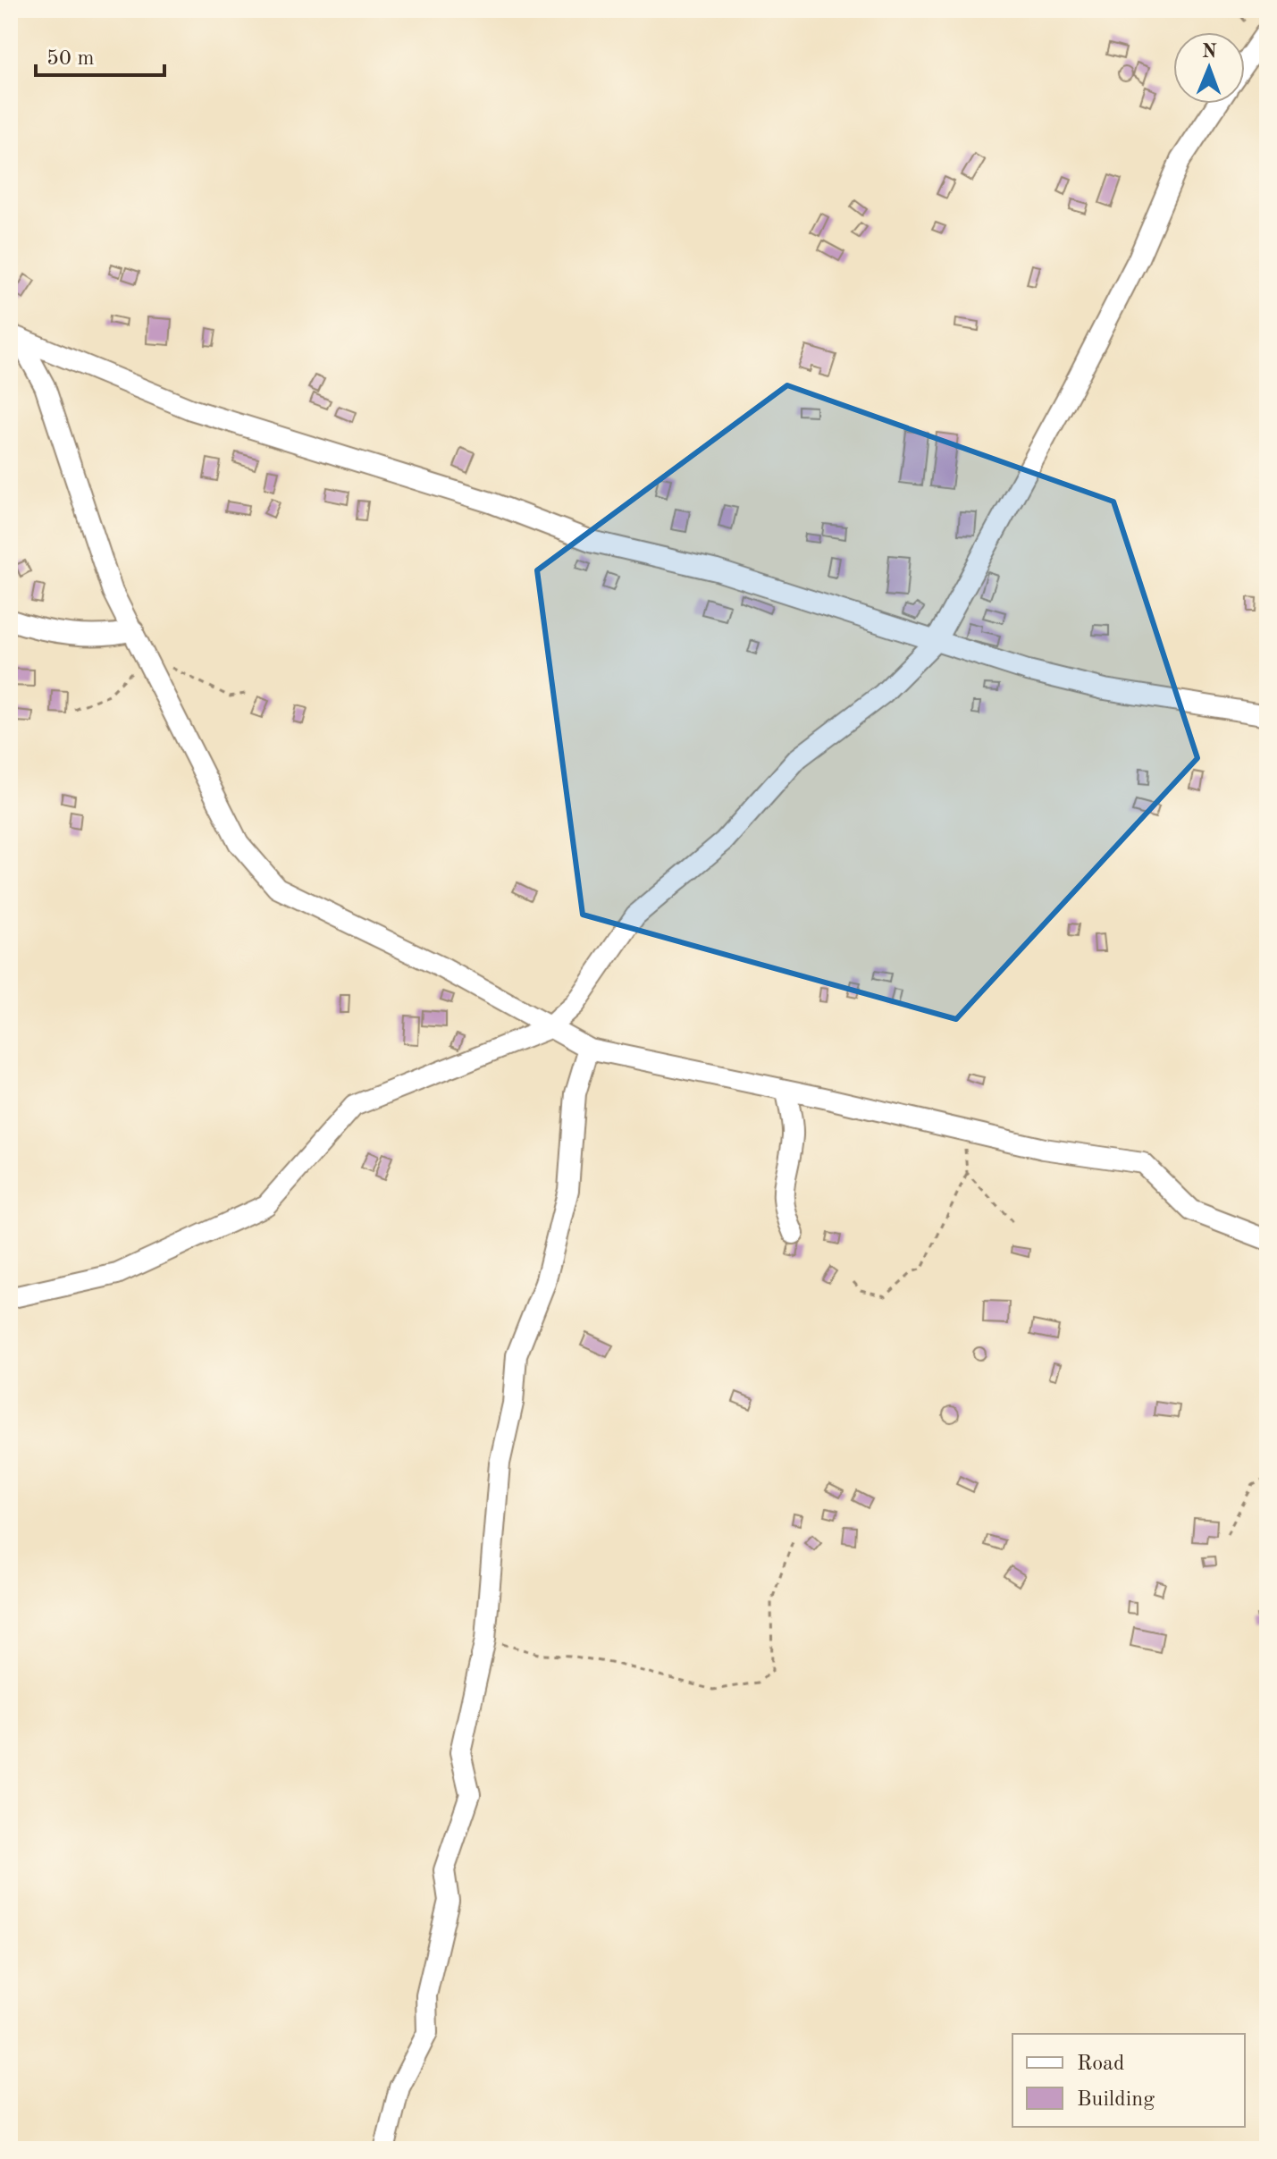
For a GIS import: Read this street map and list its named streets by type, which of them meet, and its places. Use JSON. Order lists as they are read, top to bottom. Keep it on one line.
{"legend":["Road","Building"],"scale_bar":"50 m","north":"top"}
